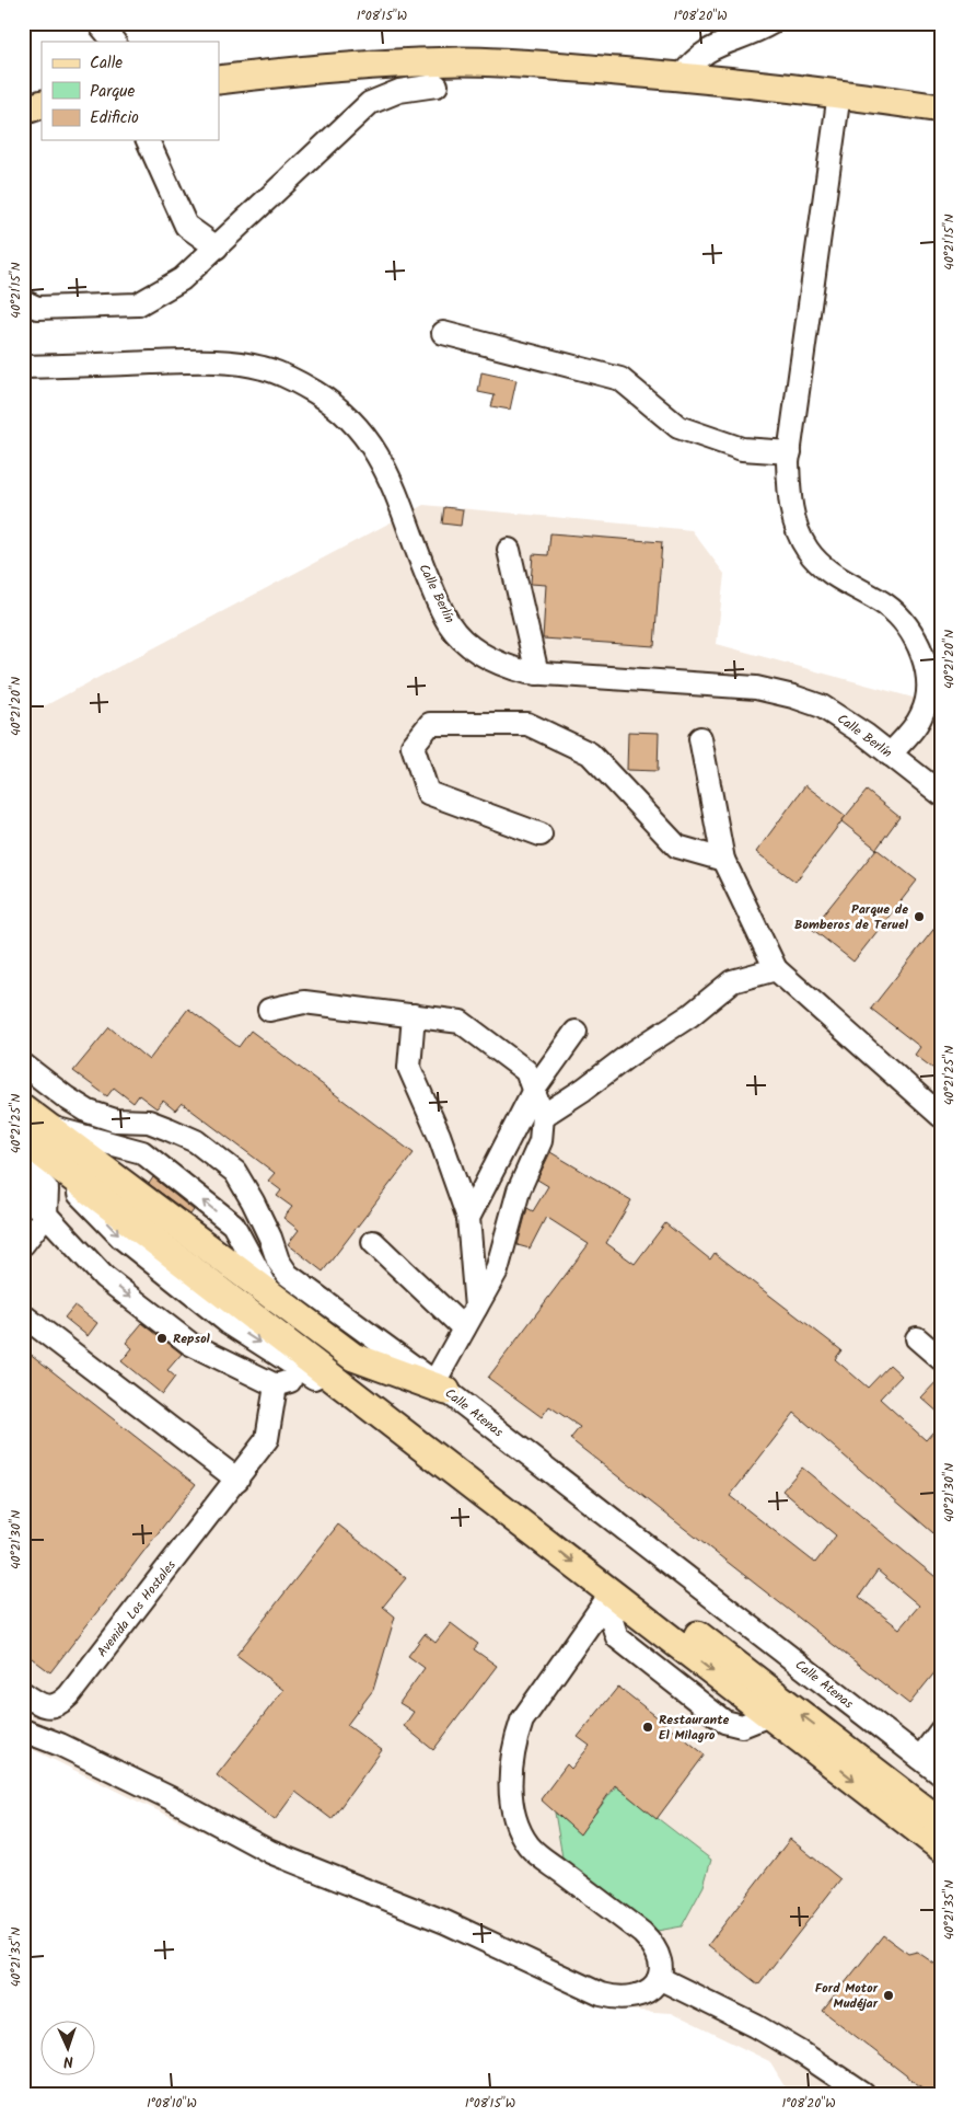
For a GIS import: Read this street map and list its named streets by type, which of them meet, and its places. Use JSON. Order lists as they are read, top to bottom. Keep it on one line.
{"streets":{"street":["Calle Berlín","Calle Atenas","Avenida Los Hostales"]},"places":["Parque de Bomberos de Teruel","Repsol","Restaurante El Milagro","Ford Motor Mudéjar"],"legend":["Calle","Parque","Edificio"],"north":"bottom","coordinates":["1°08'15\"W","1°08'20\"W","40°21'15\"N","40°21'20\"N","40°21'25\"N","40°21'30\"N","40°21'35\"N","1°08'10\"W"]}
